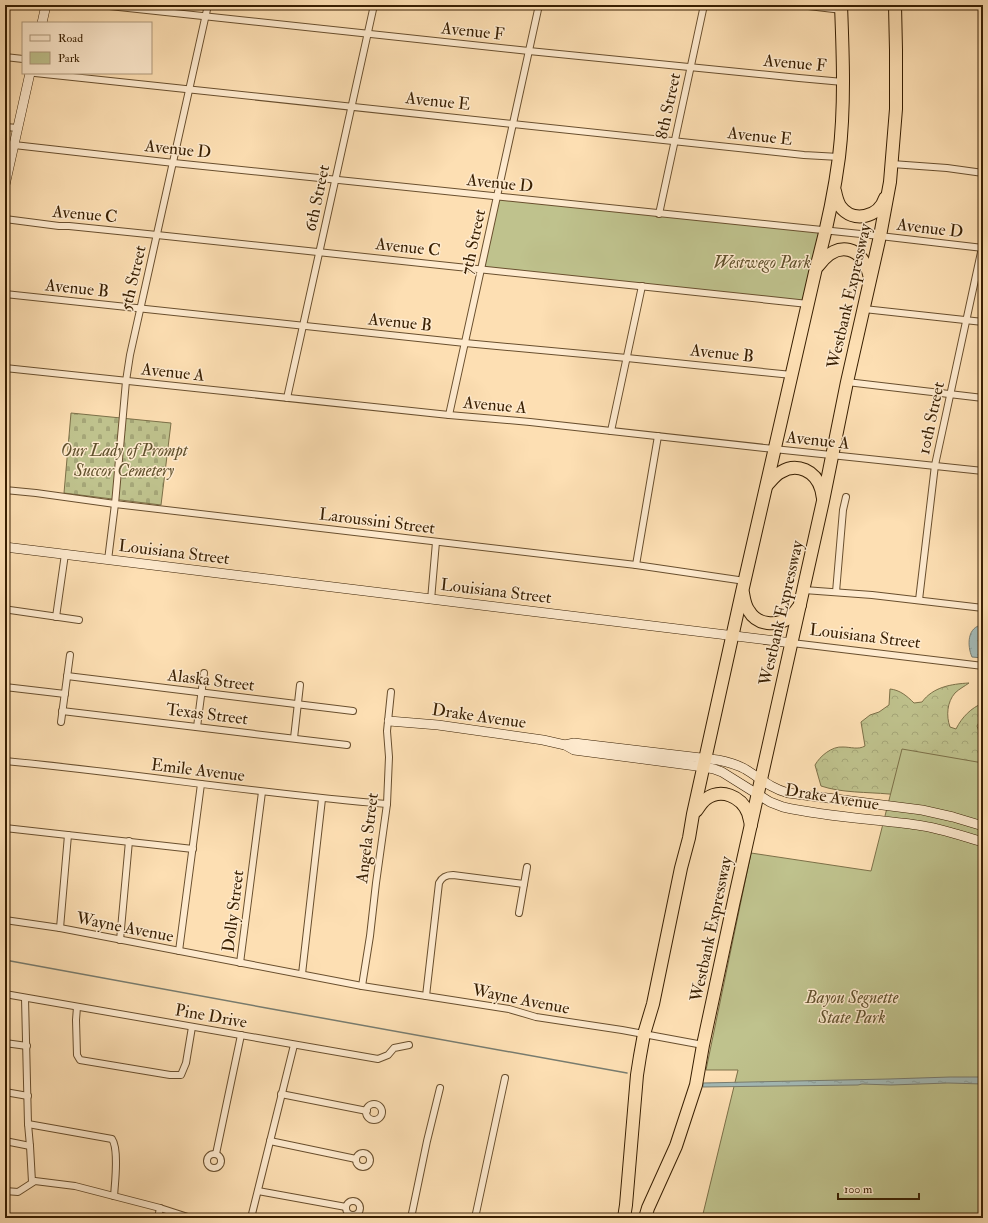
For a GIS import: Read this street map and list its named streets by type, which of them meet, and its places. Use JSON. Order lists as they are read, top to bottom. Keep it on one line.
{"streets":{"highway":["Westbank Expressway"],"main road":["Louisiana Street","Drake Avenue"],"street":["Avenue F","Avenue E","8th Street","Avenue D","6th Street","Avenue C","7th Street","5th Street","Avenue B","Avenue A","10th Street","Laroussini Street","Alaska Street","Texas Street","Emile Avenue","Angela Street","Dolly Street","Wayne Avenue","Pine Drive"]},"crossings":[["Avenue F","8th Street"],["Avenue F","6th Street"],["Avenue F","7th Street"],["Avenue F","5th Street"],["Avenue E","8th Street"],["Avenue E","6th Street"],["Avenue E","7th Street"],["Avenue E","5th Street"],["8th Street","Avenue D"],["Avenue D","6th Street"],["Avenue D","7th Street"],["Avenue D","5th Street"],["Avenue D","Westbank Expressway"],["Avenue D","10th Street"],["6th Street","Avenue C"],["6th Street","Avenue B"],["6th Street","Avenue A"],["Avenue C","7th Street"],["Avenue C","5th Street"],["7th Street","Avenue B"],["7th Street","Avenue A"],["5th Street","Avenue B"],["5th Street","Avenue A"],["5th Street","Laroussini Street"],["5th Street","Louisiana Street"],["Westbank Expressway","Avenue A"],["Westbank Expressway","Louisiana Street"],["Westbank Expressway","Drake Avenue"],["Westbank Expressway","Wayne Avenue"],["Avenue A","10th Street"],["Drake Avenue","Angela Street"],["Emile Avenue","Angela Street"],["Emile Avenue","Dolly Street"],["Angela Street","Wayne Avenue"],["Dolly Street","Wayne Avenue"]],"parks":["Westwego Park","Our Lady of Prompt Succor Cemetery","Bayou Segnette State Park"],"legend":["Road","Park"],"scale_bar":"100 m"}
